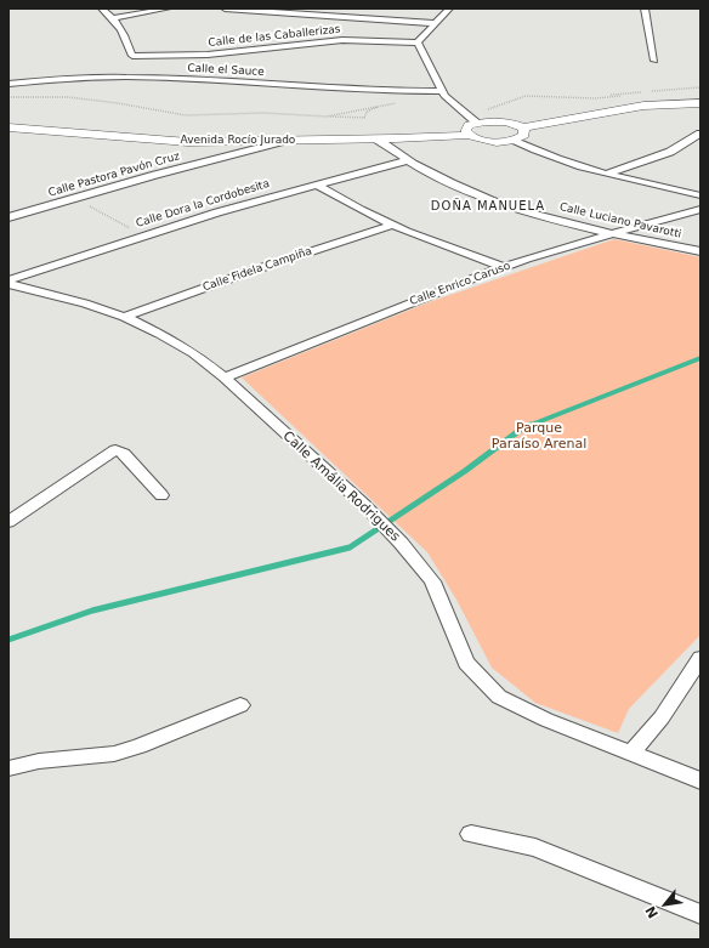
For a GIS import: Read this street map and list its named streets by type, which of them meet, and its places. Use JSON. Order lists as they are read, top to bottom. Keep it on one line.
{"streets":{"street":["Calle de las Caballerizas","Calle el Sauce","Avenida Rocío Jurado","Calle Pastora Pavón Cruz","Calle Dora la Cordobesita","Calle Luciano Pavarotti","Calle Fidela Campiña","Calle Enrico Caruso","Calle Amália Rodrigues"]},"crossings":[["Avenida Rocío Jurado","Calle Pastora Pavón Cruz"],["Avenida Rocío Jurado","Calle Luciano Pavarotti"],["Calle Dora la Cordobesita","Calle Luciano Pavarotti"],["Calle Luciano Pavarotti","Calle Enrico Caruso"],["Calle Fidela Campiña","Calle Amália Rodrigues"],["Calle Enrico Caruso","Calle Amália Rodrigues"]],"districts":["DOÑA MANUELA"],"parks":["Parque Paraíso Arenal"],"north":"bottom left"}
